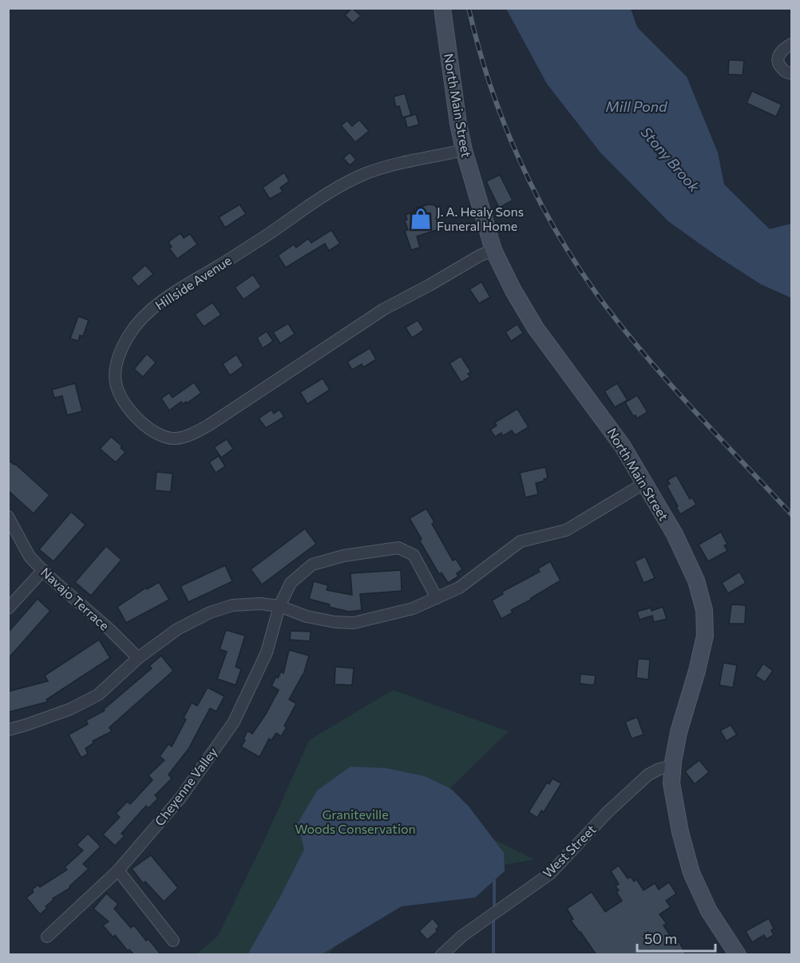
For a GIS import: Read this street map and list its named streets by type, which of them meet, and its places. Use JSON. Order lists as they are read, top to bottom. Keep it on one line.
{"streets":{"main road":["North Main Street"],"street":["Hillside Avenue","Navajo Terrace","Cheyenne Valley","West Street"]},"crossings":[["North Main Street","Hillside Avenue"],["North Main Street","West Street"]],"water":["Mill Pond","Stony Brook"],"parks":["Graniteville Woods Conservation"],"places":{"shop":["J. A. Healy Sons Funeral Home"]},"scale_bar":"50 m"}
